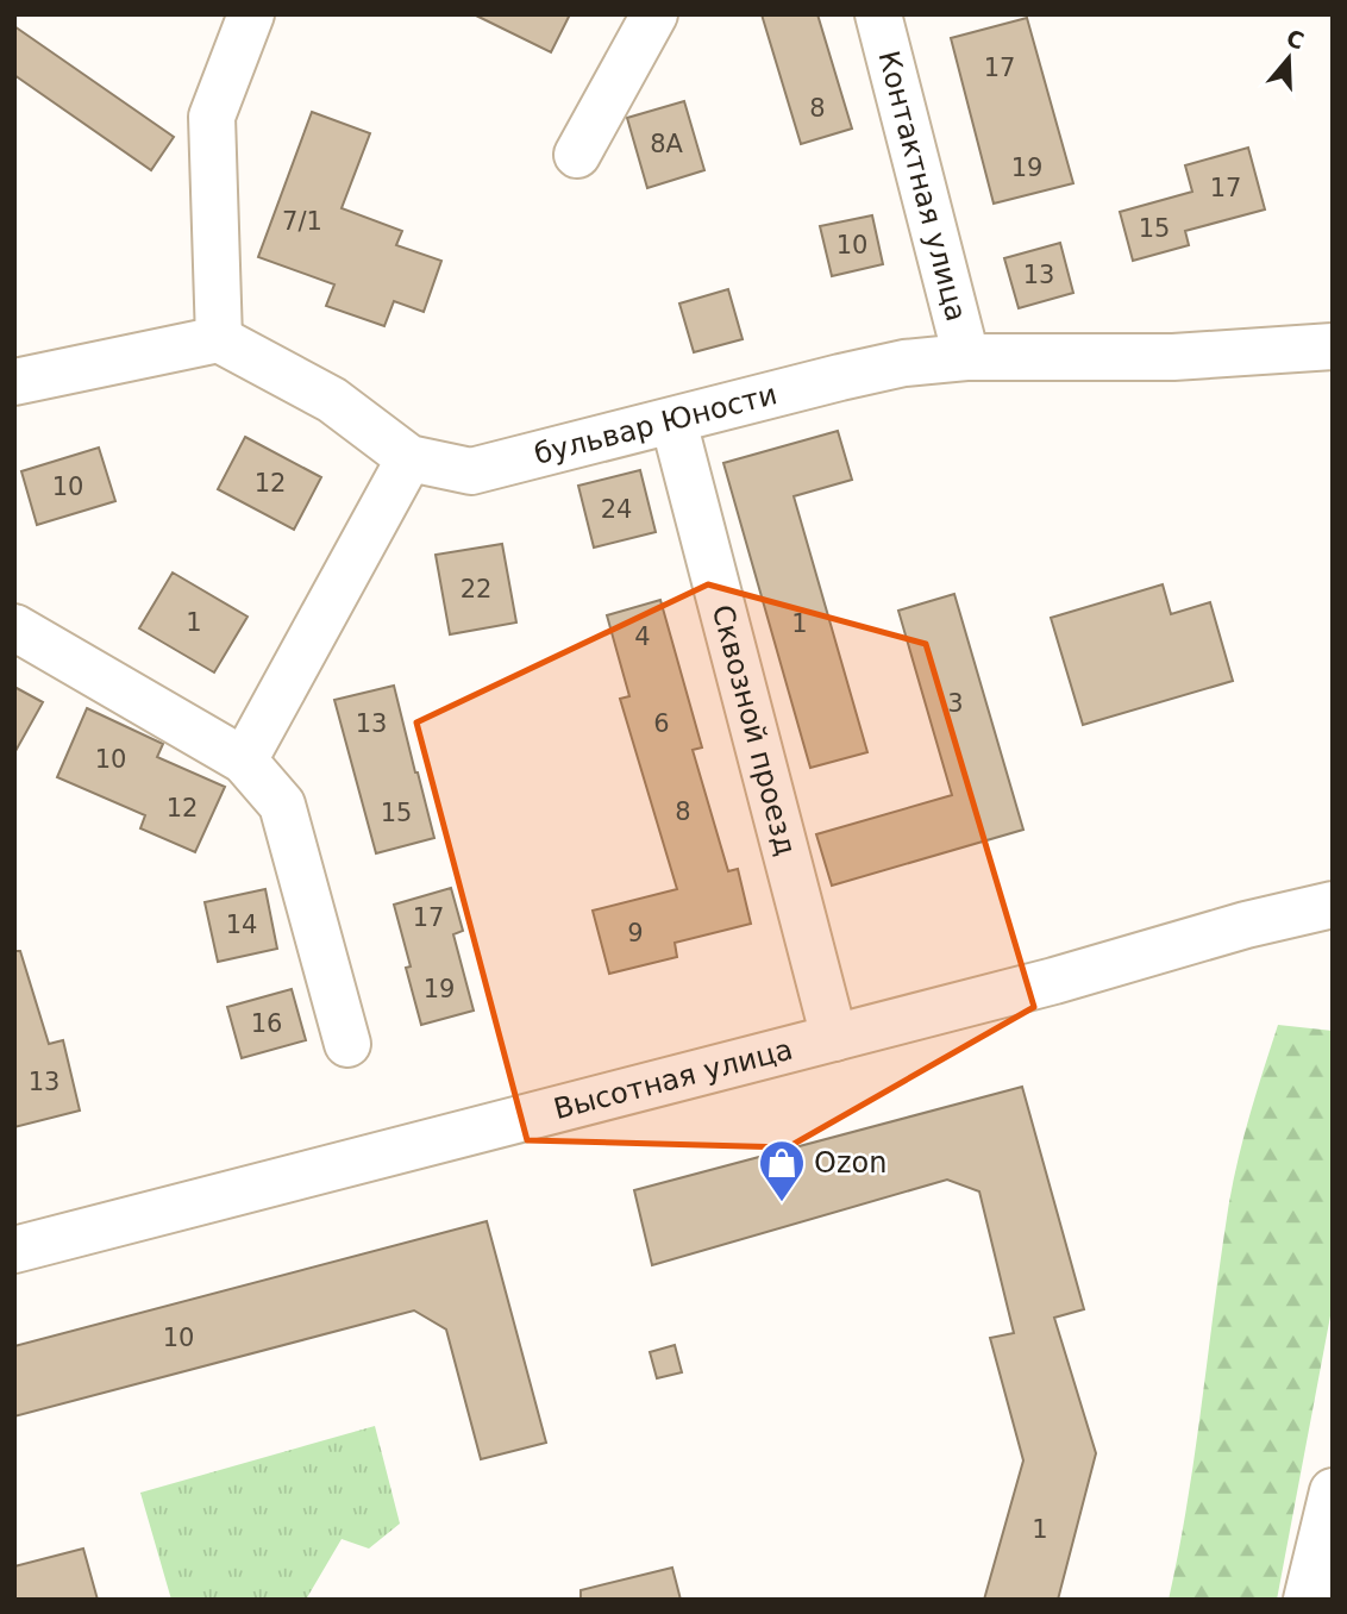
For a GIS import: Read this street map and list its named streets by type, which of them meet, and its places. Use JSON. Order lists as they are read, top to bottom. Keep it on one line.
{"streets":{"street":["Контактная улица","бульвар Юности","Сквозной проезд","Высотная улица"]},"crossings":[["Контактная улица","бульвар Юности"],["бульвар Юности","Сквозной проезд"],["Сквозной проезд","Высотная улица"]],"places":{"shop":["Ozon"]},"house_numbers":["17","8","8А","19","17","7/1","15","10","13","12","10","24","22","1","1","4","3","13","6","10","12","8","15","17","14","9","19","16","13","10","1"],"north":"top"}
